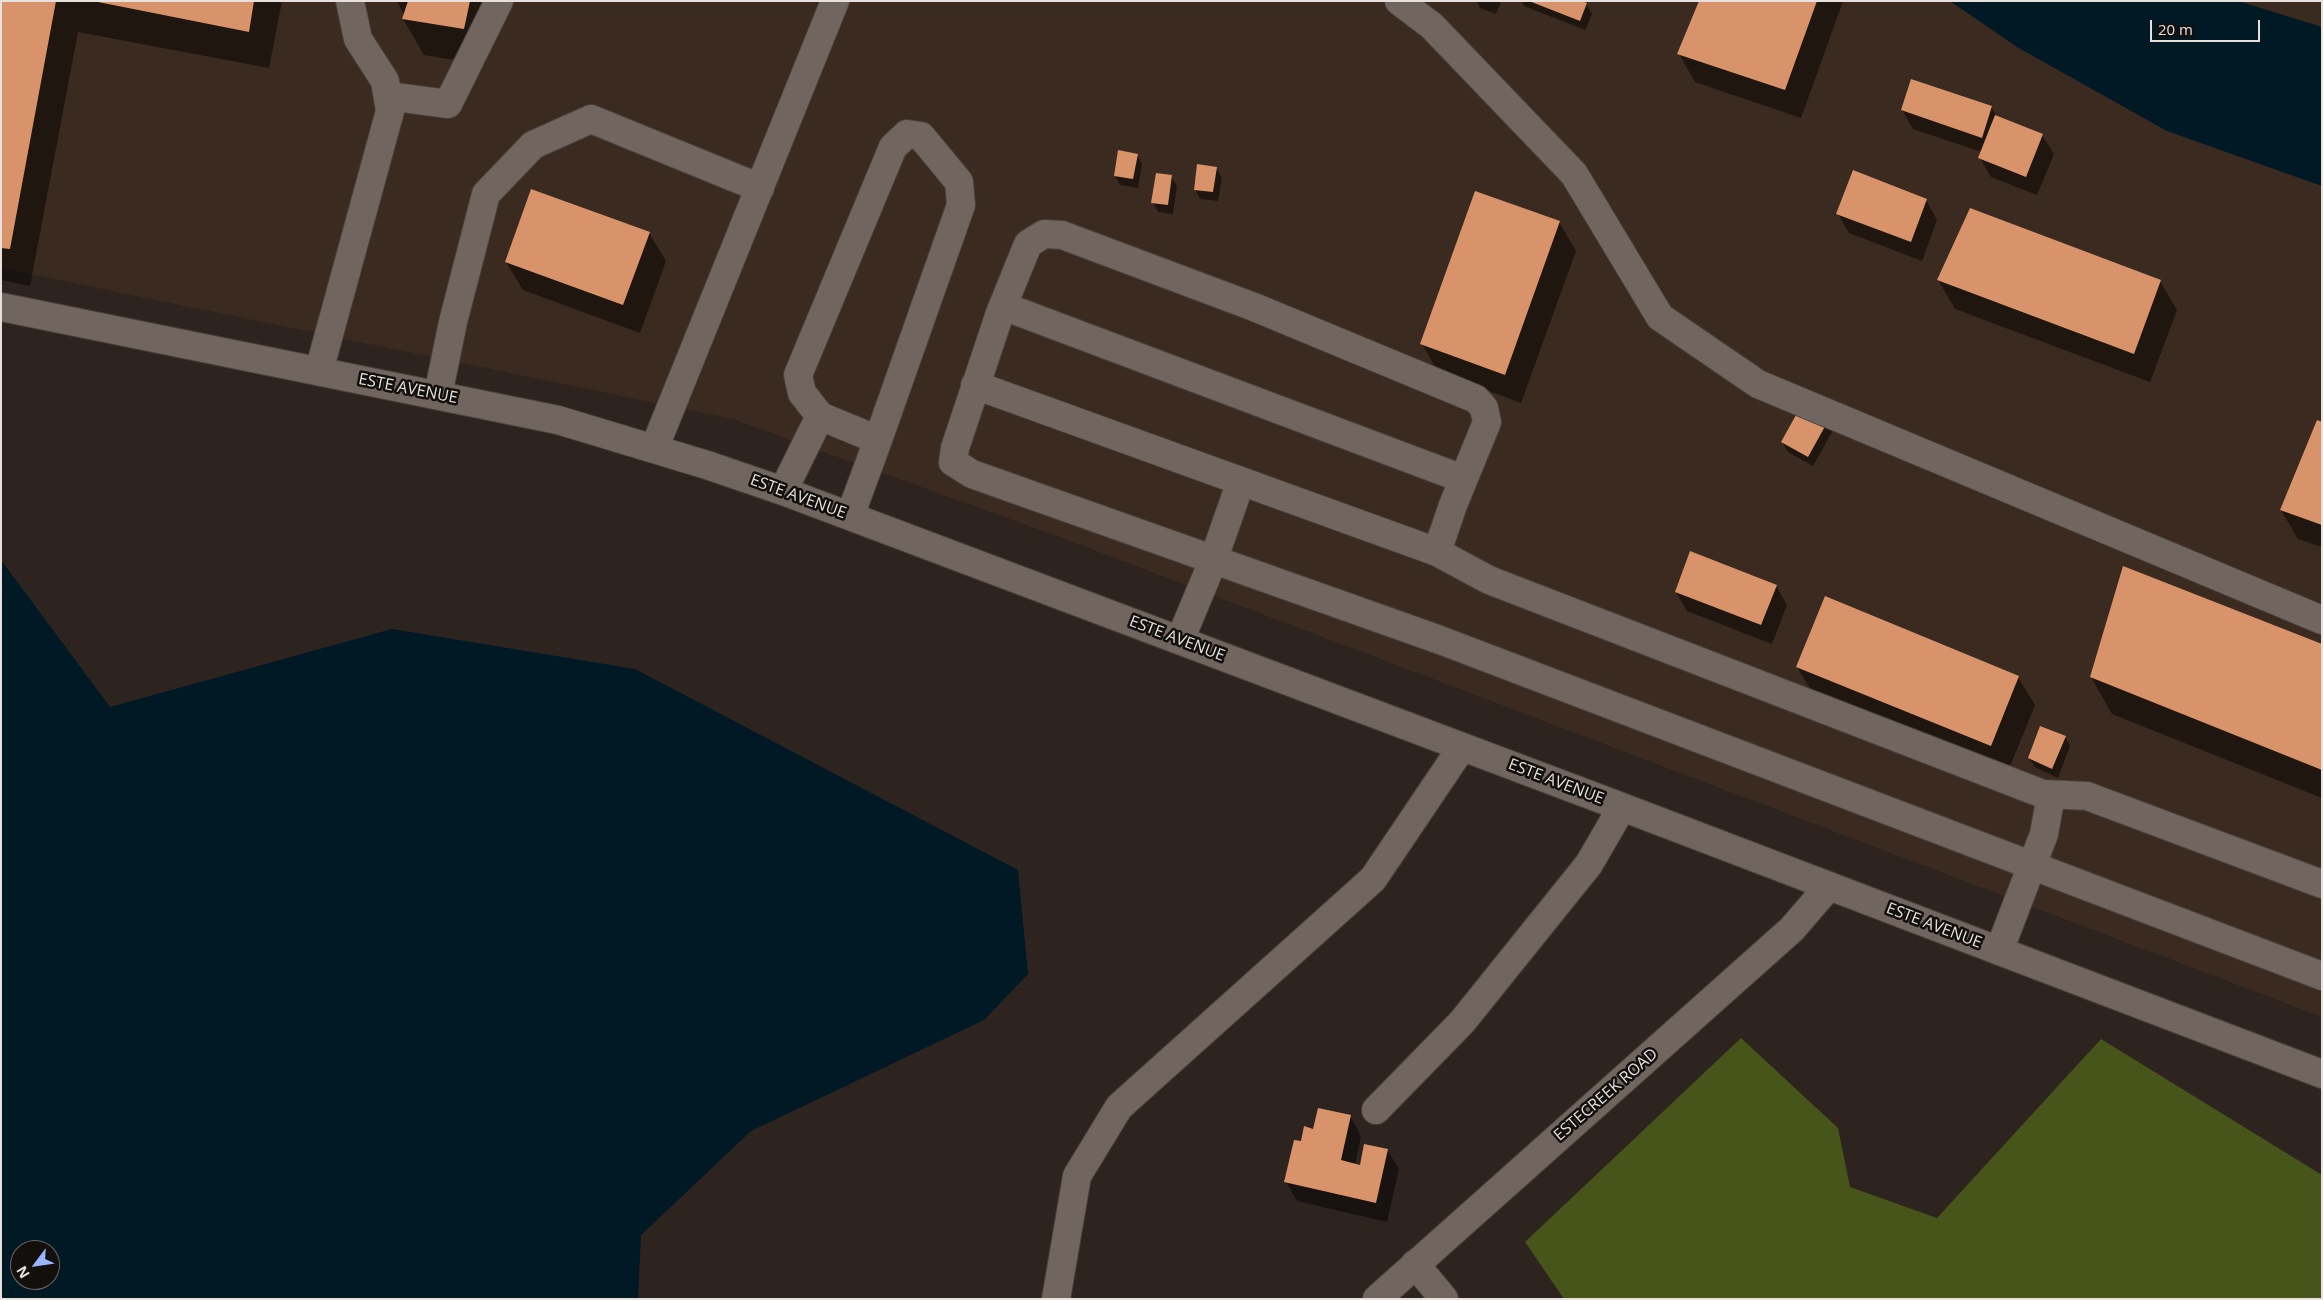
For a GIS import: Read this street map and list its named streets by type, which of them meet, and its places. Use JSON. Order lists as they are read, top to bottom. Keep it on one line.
{"streets":{"street":["ESTE AVENUE","ESTECREEK ROAD"]},"crossings":[["ESTE AVENUE","ESTECREEK ROAD"]],"scale_bar":"20 m","north":"bottom left"}
